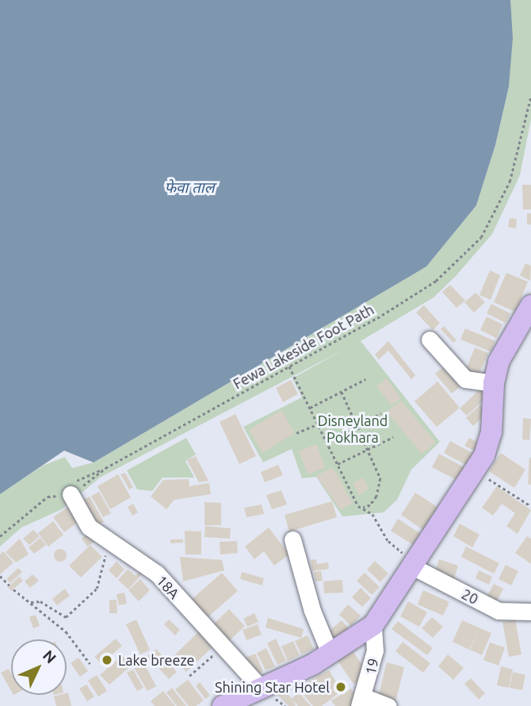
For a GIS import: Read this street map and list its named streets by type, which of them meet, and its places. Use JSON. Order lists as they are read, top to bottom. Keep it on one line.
{"streets":{"street":["18A","20","19"],"path":["Fewa Lakeside Foot Path"]},"crossings":[["Fewa Lakeside Foot Path","18A"]],"water":["फेवा ताल"],"parks":["Disneyland Pokhara"],"places":["Lake breeze","Shining Star Hotel"],"north":"top right"}
